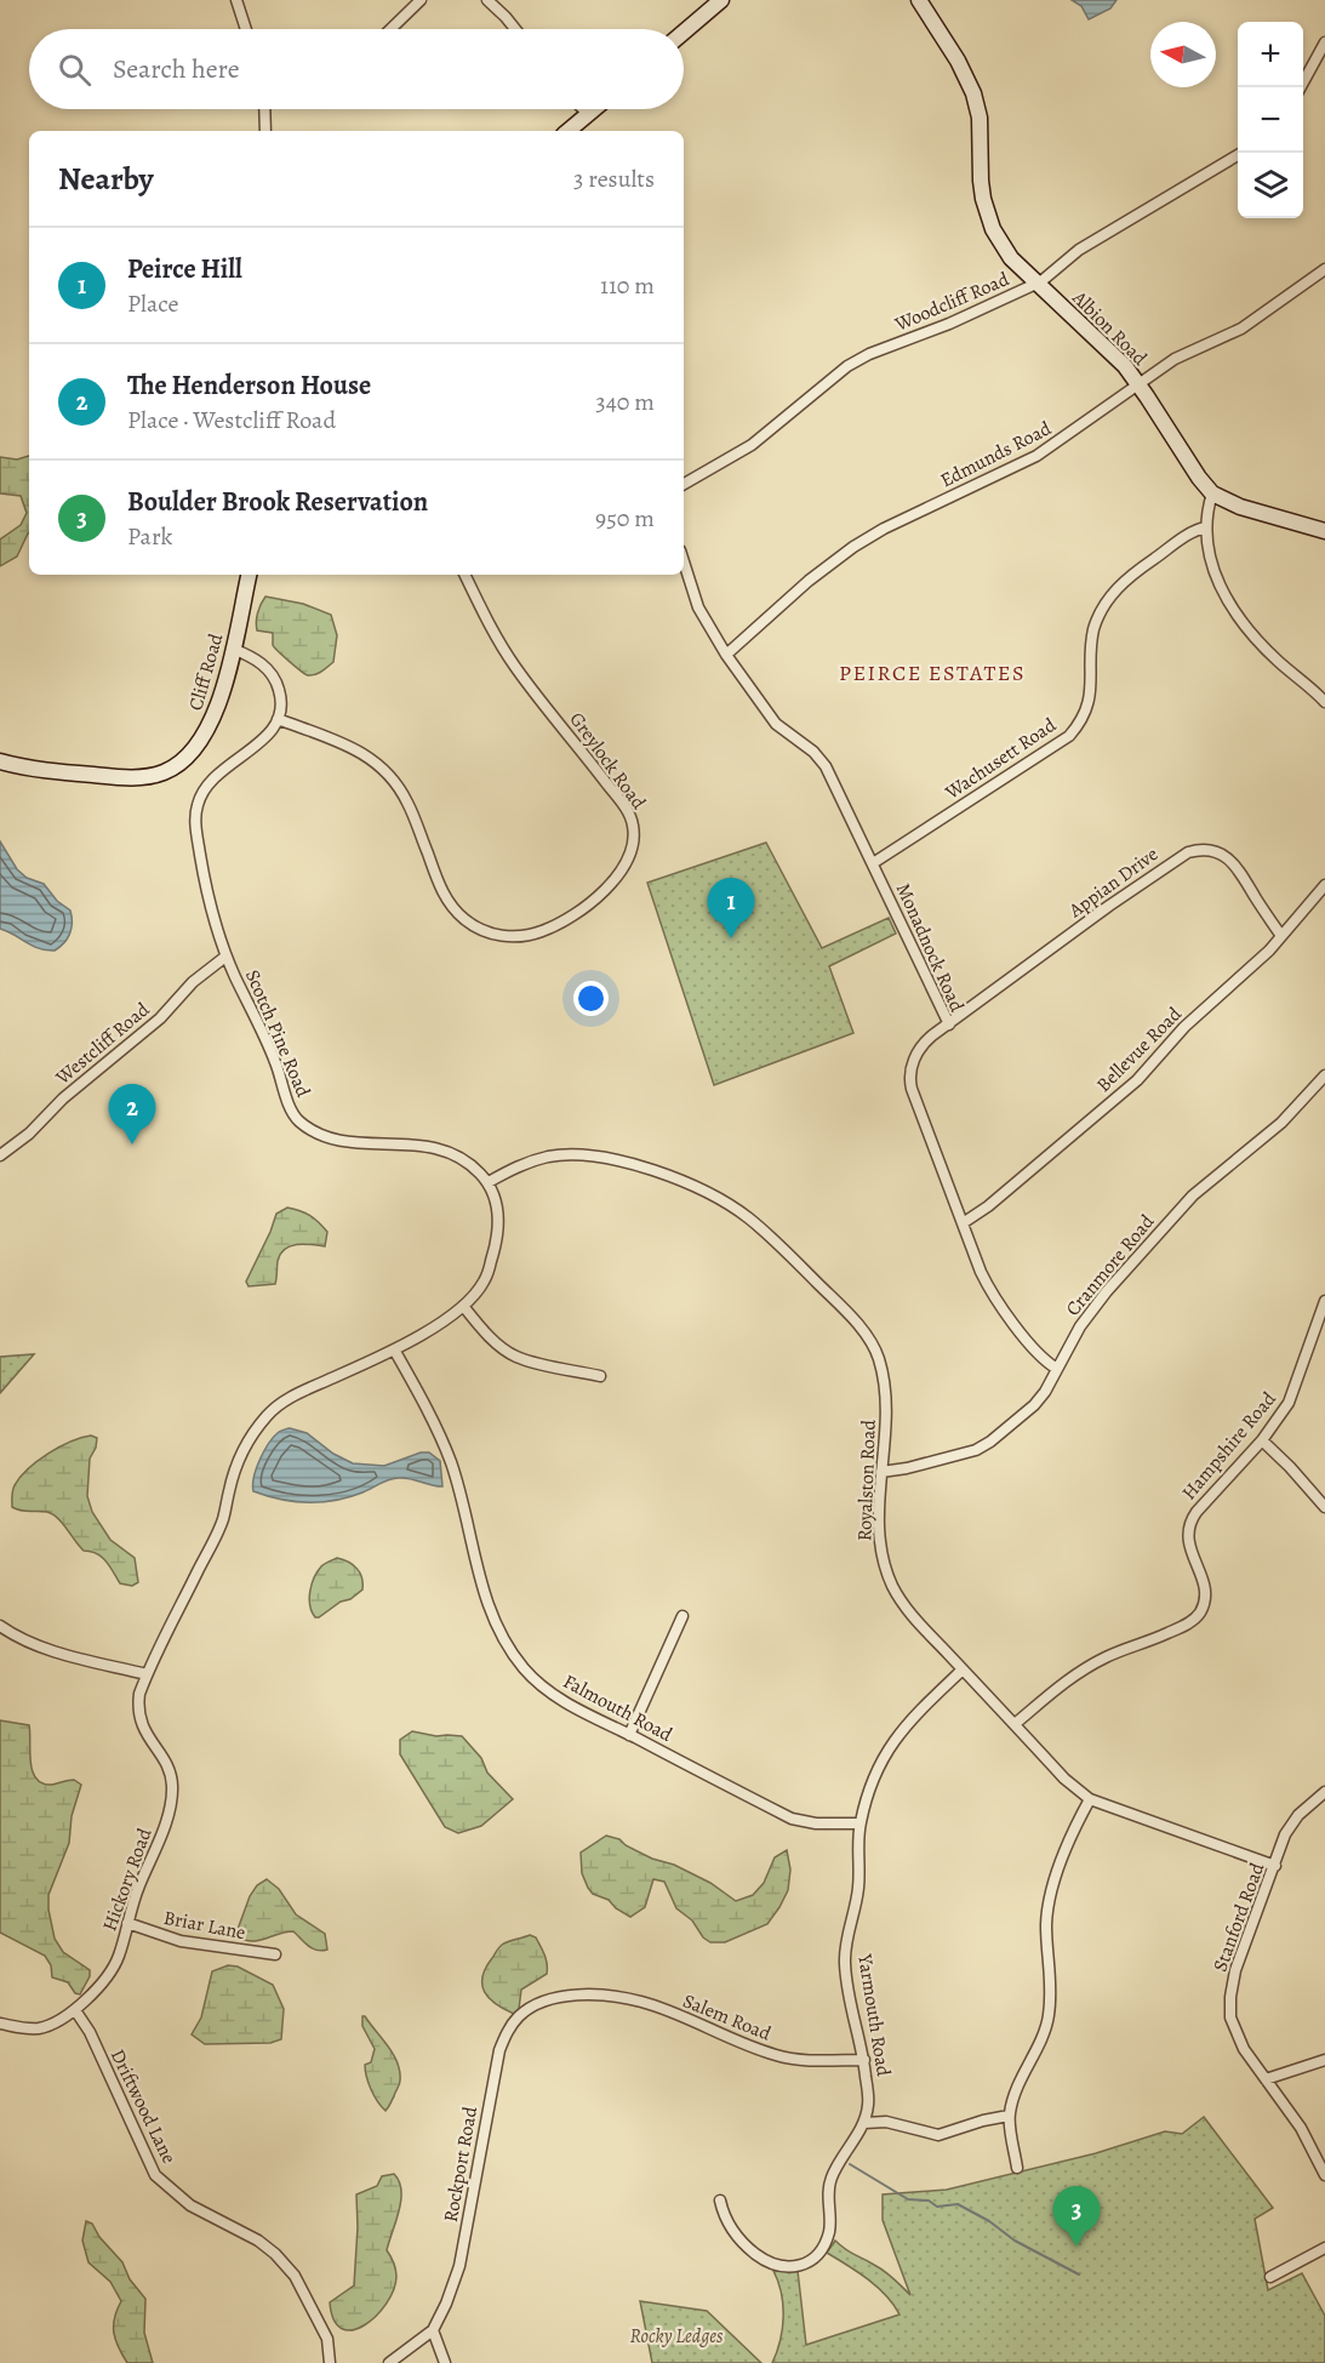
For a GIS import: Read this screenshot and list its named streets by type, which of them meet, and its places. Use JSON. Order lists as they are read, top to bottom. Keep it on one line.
{"streets":{"street":["Woodcliff Road","Albion Road","Edmunds Road","Cliff Road","Wachusett Road","Greylock Road","Appian Drive","Monadnock Road","Scotch Pine Road","Westcliff Road","Bellevue Road","Cranmore Road","Hampshire Road","Royalston Road","Falmouth Road","Hickory Road","Stanford Road","Briar Lane","Yarmouth Road","Salem Road","Driftwood Lane","Rockport Road"]},"crossings":[["Woodcliff Road","Albion Road"],["Albion Road","Edmunds Road"],["Edmunds Road","Monadnock Road"],["Wachusett Road","Monadnock Road"],["Greylock Road","Scotch Pine Road"],["Appian Drive","Monadnock Road"],["Appian Drive","Bellevue Road"],["Monadnock Road","Bellevue Road"],["Monadnock Road","Cranmore Road"],["Scotch Pine Road","Westcliff Road"],["Scotch Pine Road","Royalston Road"],["Cranmore Road","Royalston Road"],["Hampshire Road","Royalston Road"],["Royalston Road","Stanford Road"],["Royalston Road","Yarmouth Road"],["Falmouth Road","Yarmouth Road"],["Hickory Road","Briar Lane"],["Hickory Road","Driftwood Lane"],["Yarmouth Road","Salem Road"],["Salem Road","Rockport Road"]],"districts":["PEIRCE ESTATES"],"parks":["Rocky Ledges"],"north":"left","page":{"map_buttons":["+","−"],"search":"Search here","heading":["Nearby","3 results"],"list":[{"mark":"1","name":"Peirce Hill","note":"Place","value":"110 m"},{"mark":"2","name":"The Henderson House","note":"Place · Westcliff Road","value":"340 m"},{"mark":"3","name":"Boulder Brook Reservation","note":"Park","value":"950 m"}],"pins":["1","2","3"]}}
